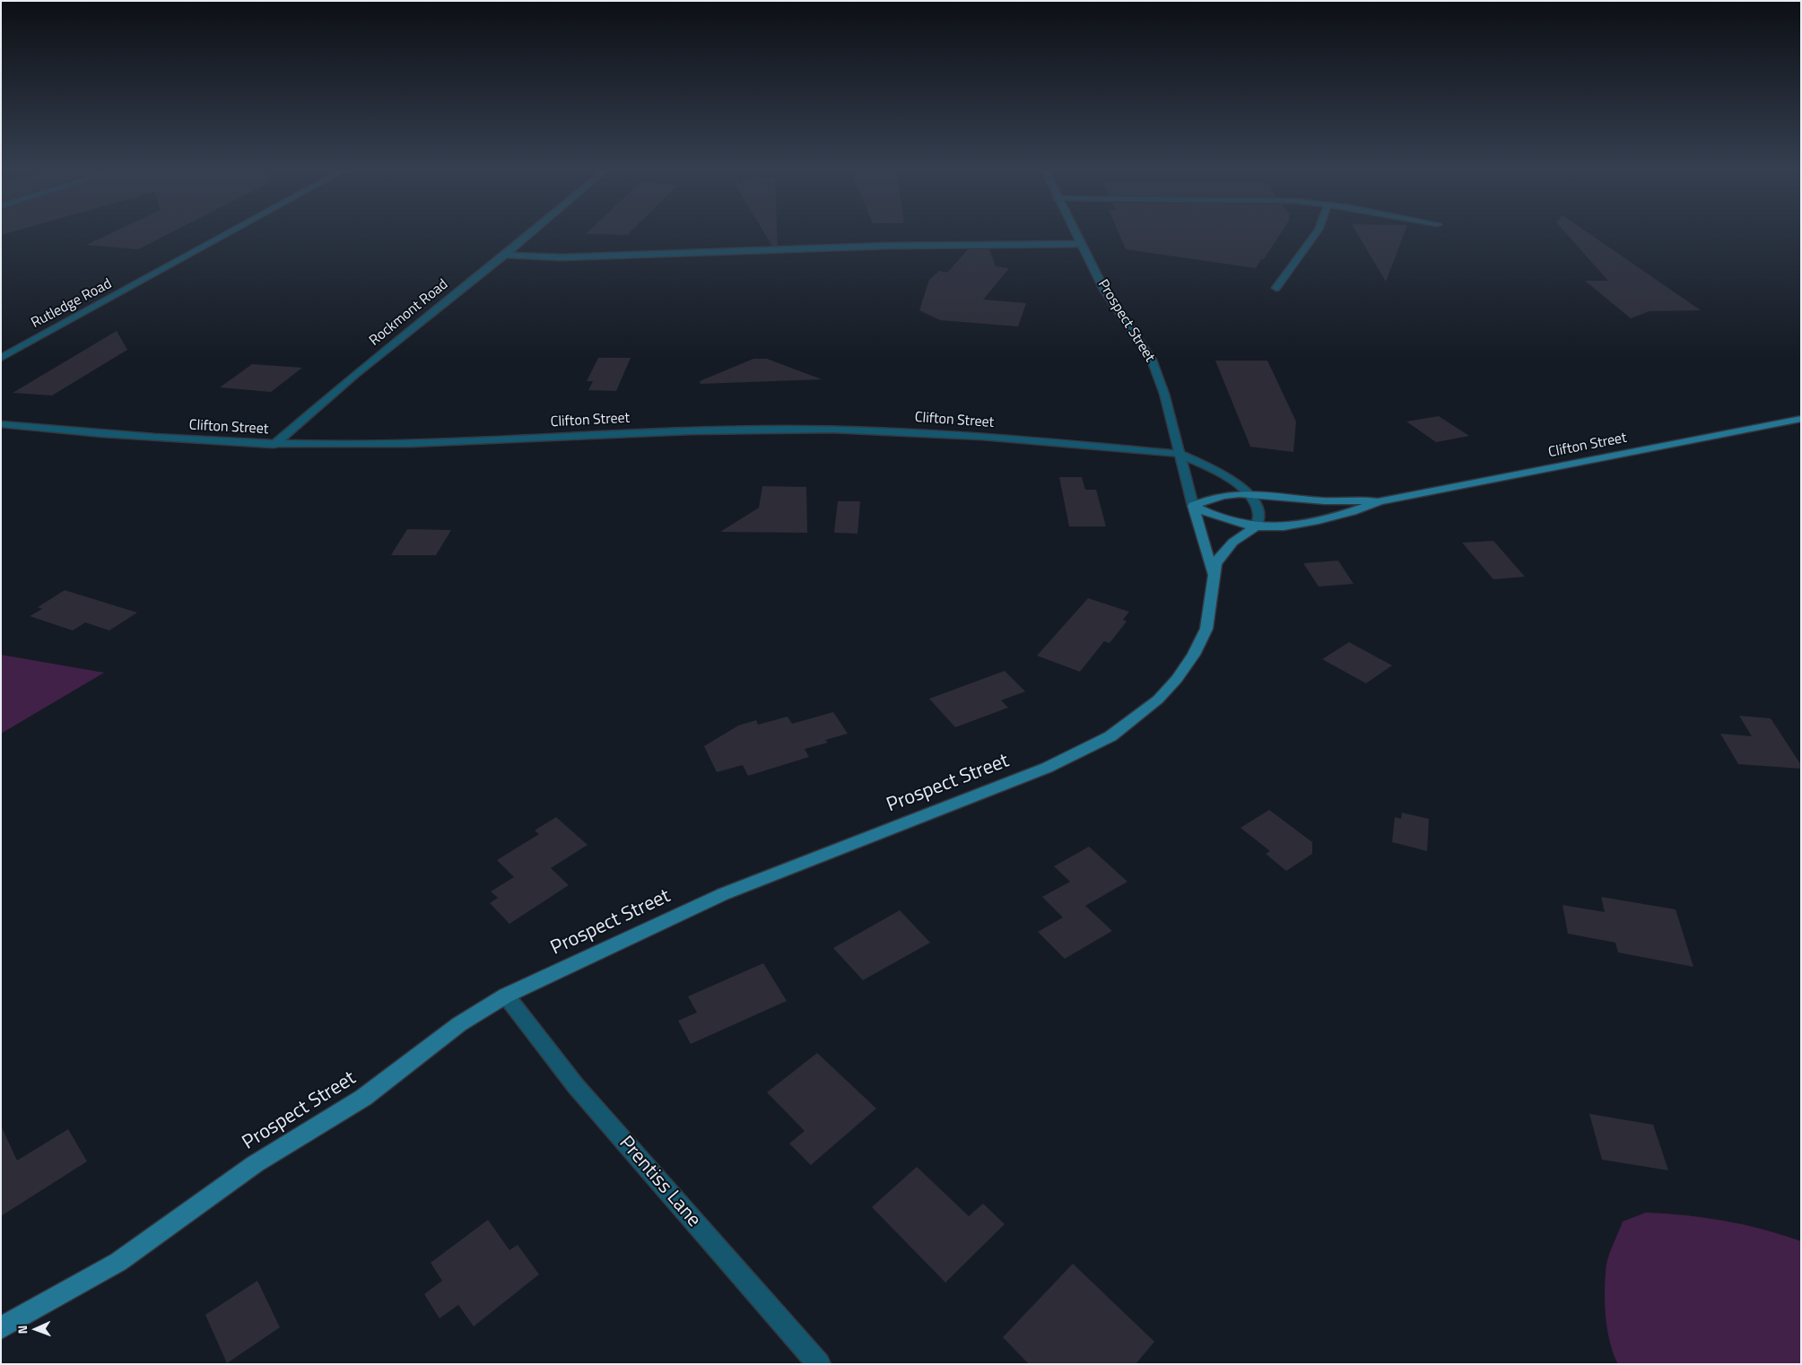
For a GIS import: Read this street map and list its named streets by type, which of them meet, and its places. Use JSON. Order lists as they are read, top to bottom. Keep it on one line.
{"streets":{"main road":["Prospect Street","Clifton Street"],"street":["Rutledge Road","Rockmont Road","Prentiss Lane"]},"crossings":[["Rockmont Road","Clifton Street"],["Prospect Street","Clifton Street"],["Prospect Street","Prentiss Lane"]],"north":"left"}
